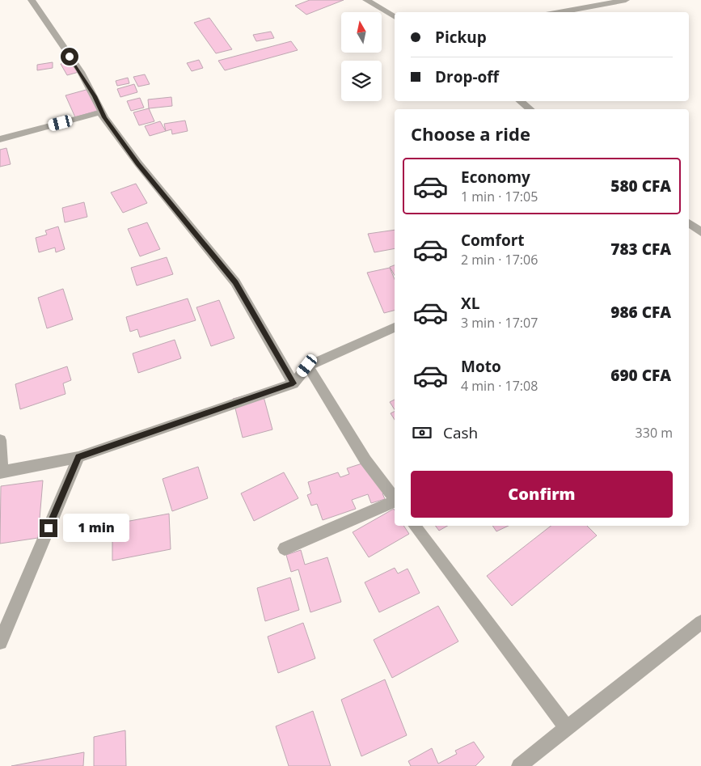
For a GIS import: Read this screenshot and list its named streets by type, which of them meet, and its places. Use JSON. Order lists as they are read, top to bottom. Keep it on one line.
{"north":"top","page":{"banner":["Pickup","Drop-off"],"heading":"Choose a ride","list":[{"name":"Economy","note":"1 min · 17:05","value":"580 CFA"},{"name":"Comfort","note":"2 min · 17:06","value":"783 CFA"},{"name":"XL","note":"3 min · 17:07","value":"986 CFA"},{"name":"Moto","note":"4 min · 17:08","value":"690 CFA"}],"pay":["Cash","330 m"],"buttons":"Confirm","bubble":"1 min"}}
